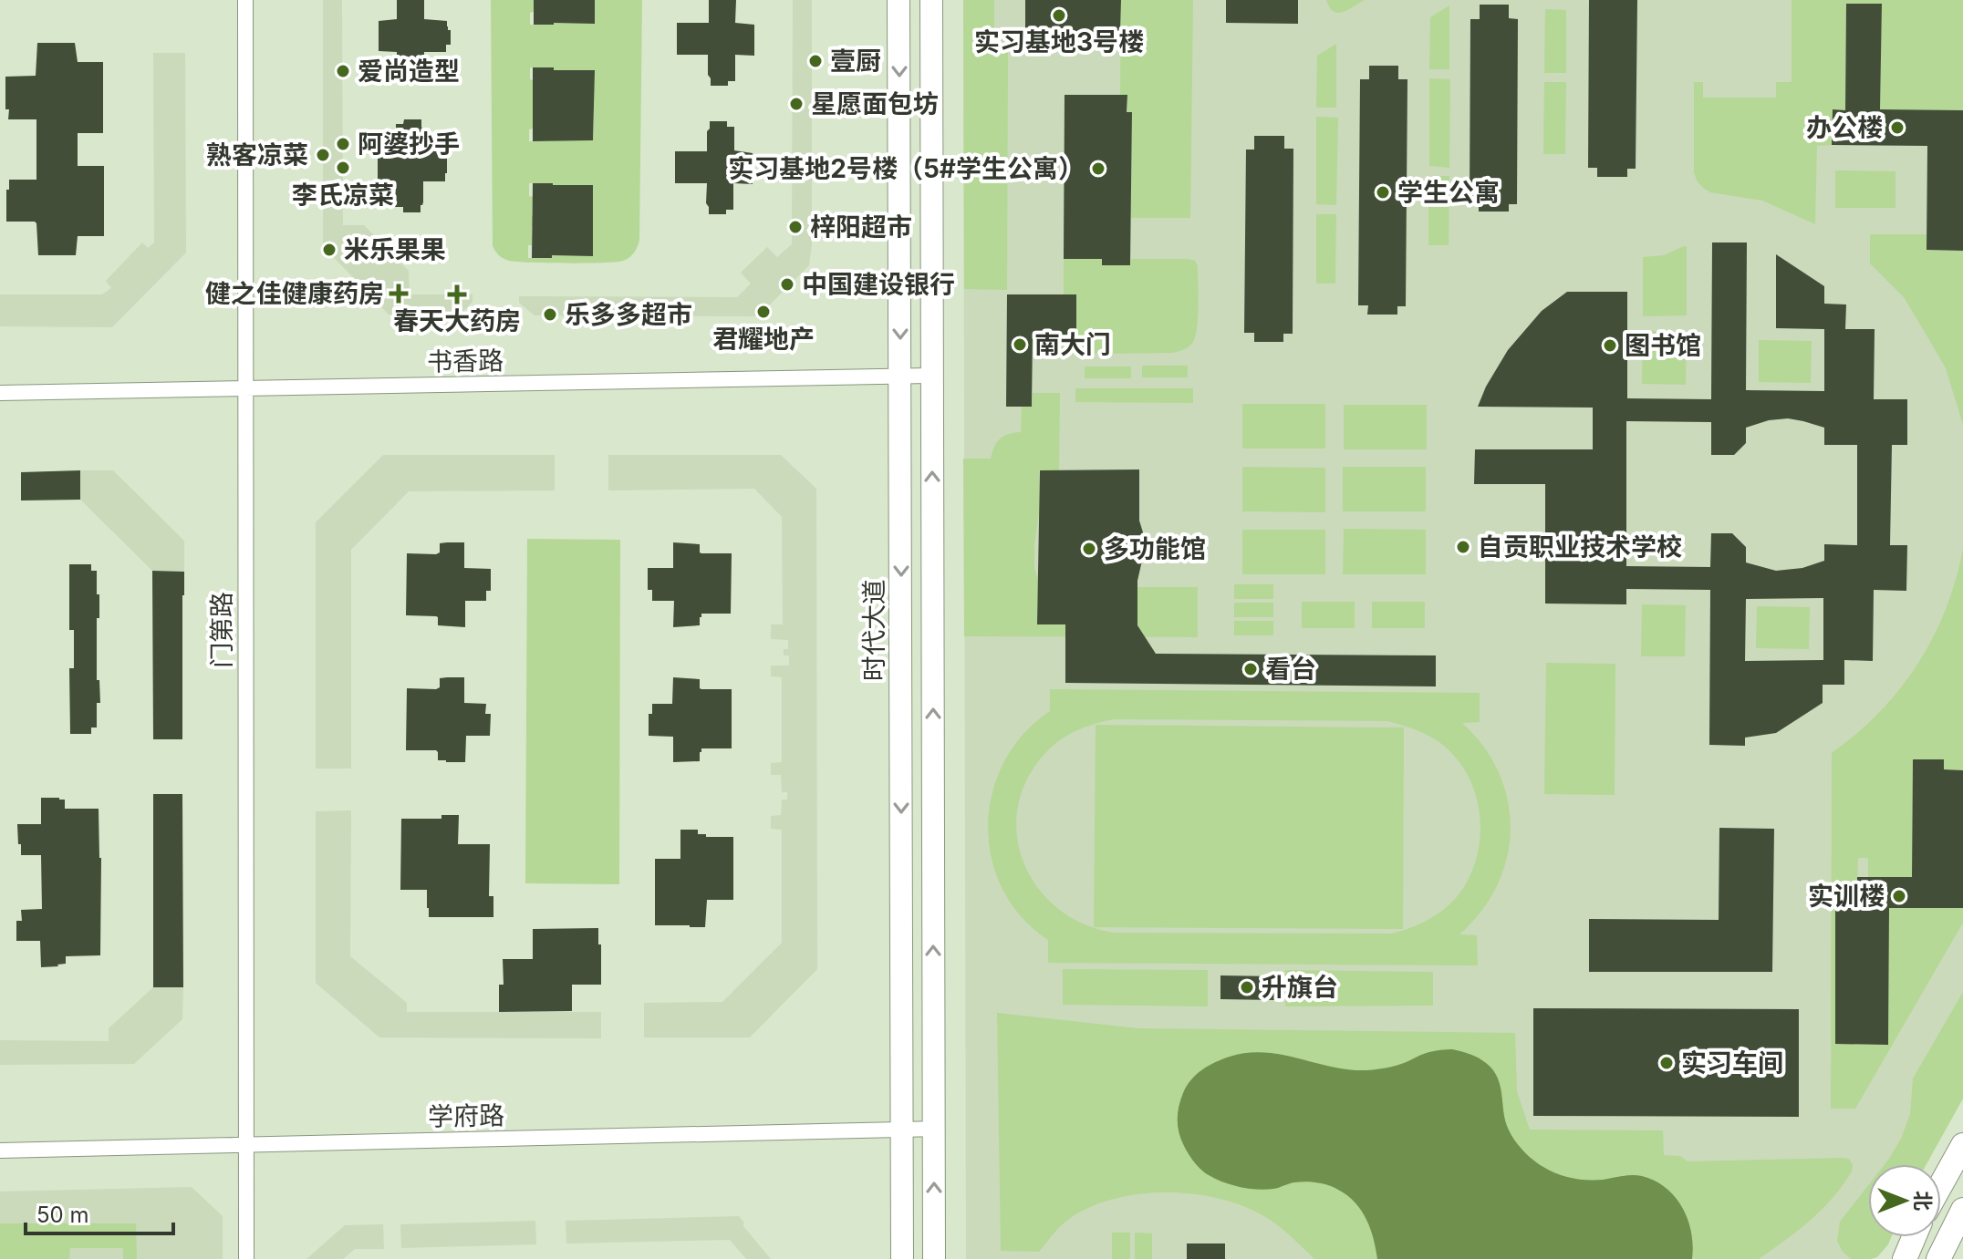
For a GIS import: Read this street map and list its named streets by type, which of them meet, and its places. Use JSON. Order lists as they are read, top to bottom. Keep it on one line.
{"streets":{"main road":["时代大道"],"street":["书香路","门第路","学府路"]},"crossings":[["书香路","门第路"],["书香路","时代大道"],["门第路","学府路"],["时代大道","学府路"]],"places":{"other":["实习基地3号楼","壹厨","爱尚造型","星愿面包坊","办公楼","阿婆抄手","熟客凉菜","李氏凉菜","实习基地2号楼（5#学生公寓）","学生公寓","梓阳超市","米乐果果","中国建设银行","君耀地产","乐多多超市","南大门","图书馆","自贡职业技术学校","多功能馆","看台","实训楼","升旗台","实习车间"],"health":["健之佳健康药房","春天大药房"]},"scale_bar":"50 m","north":"right"}
